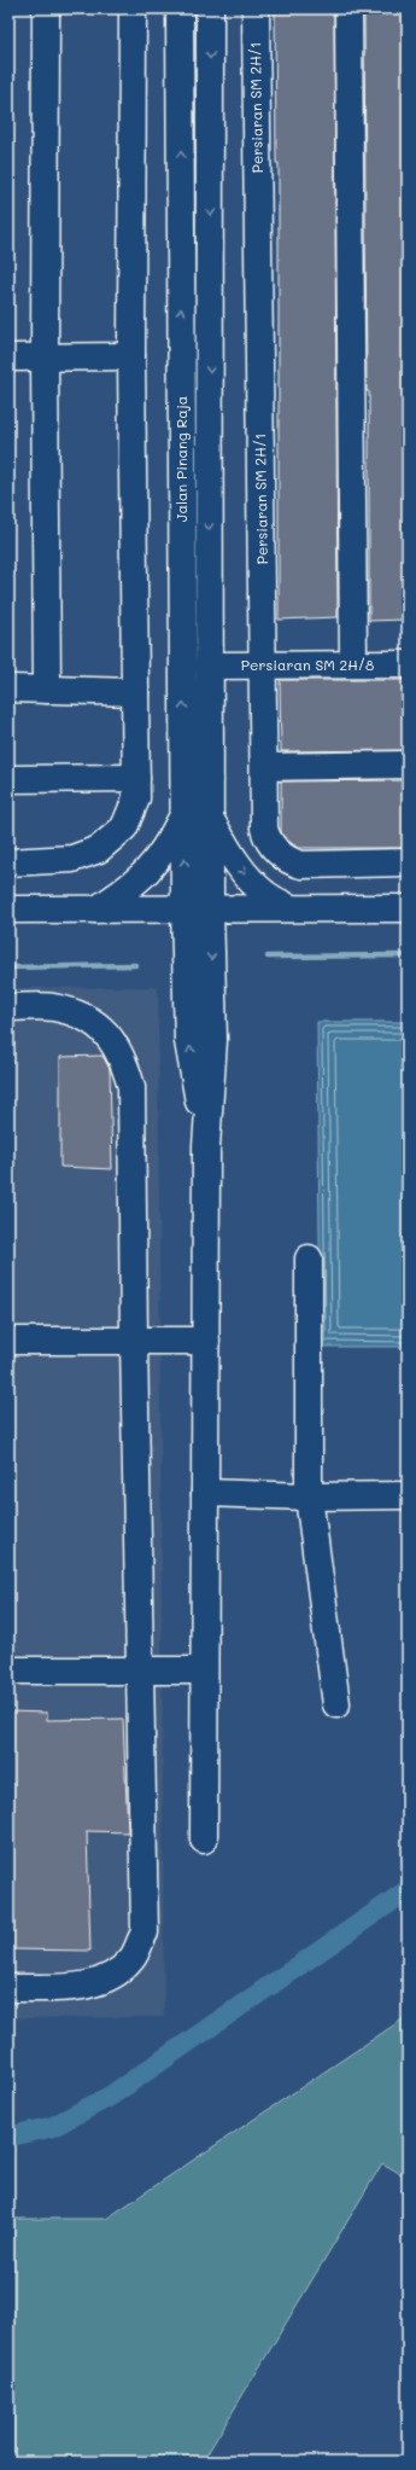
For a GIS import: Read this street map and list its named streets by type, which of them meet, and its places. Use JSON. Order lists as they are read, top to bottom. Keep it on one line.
{"streets":{"street":["Persiaran SM 2H/1","Jalan Pinang Raja","Persiaran SM 2H/8"]},"crossings":[["Persiaran SM 2H/1","Persiaran SM 2H/8"]]}
